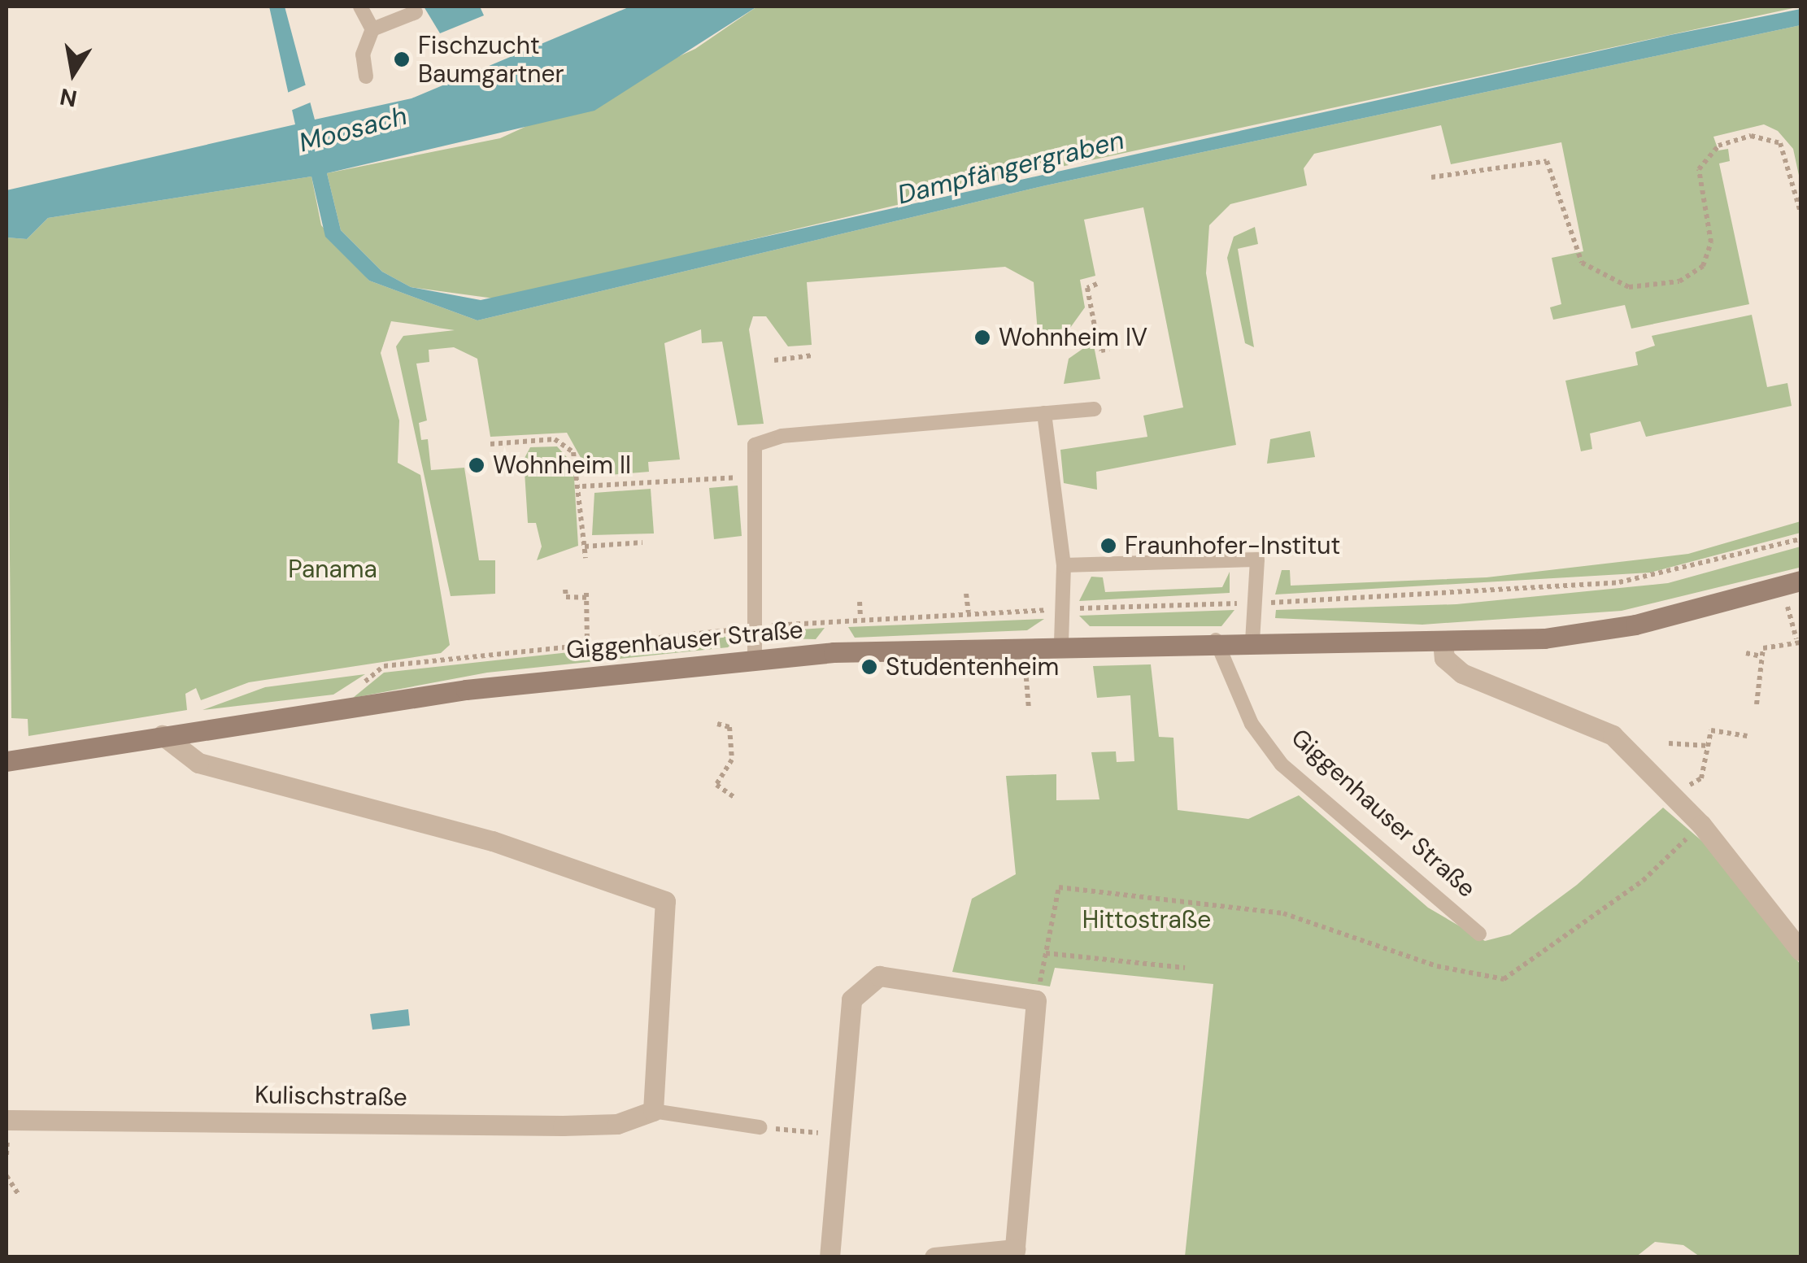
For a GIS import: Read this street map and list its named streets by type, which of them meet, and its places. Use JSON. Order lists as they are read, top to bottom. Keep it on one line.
{"streets":{"main road":["Giggenhauser Straße"],"street":["Kulischstraße"]},"water":["Moosach","Dampfängergraben"],"parks":["Panama","Hittostraße"],"places":["Fischzucht Baumgartner","Wohnheim IV","Wohnheim II","Fraunhofer-Institut","Studentenheim"],"north":"bottom"}
